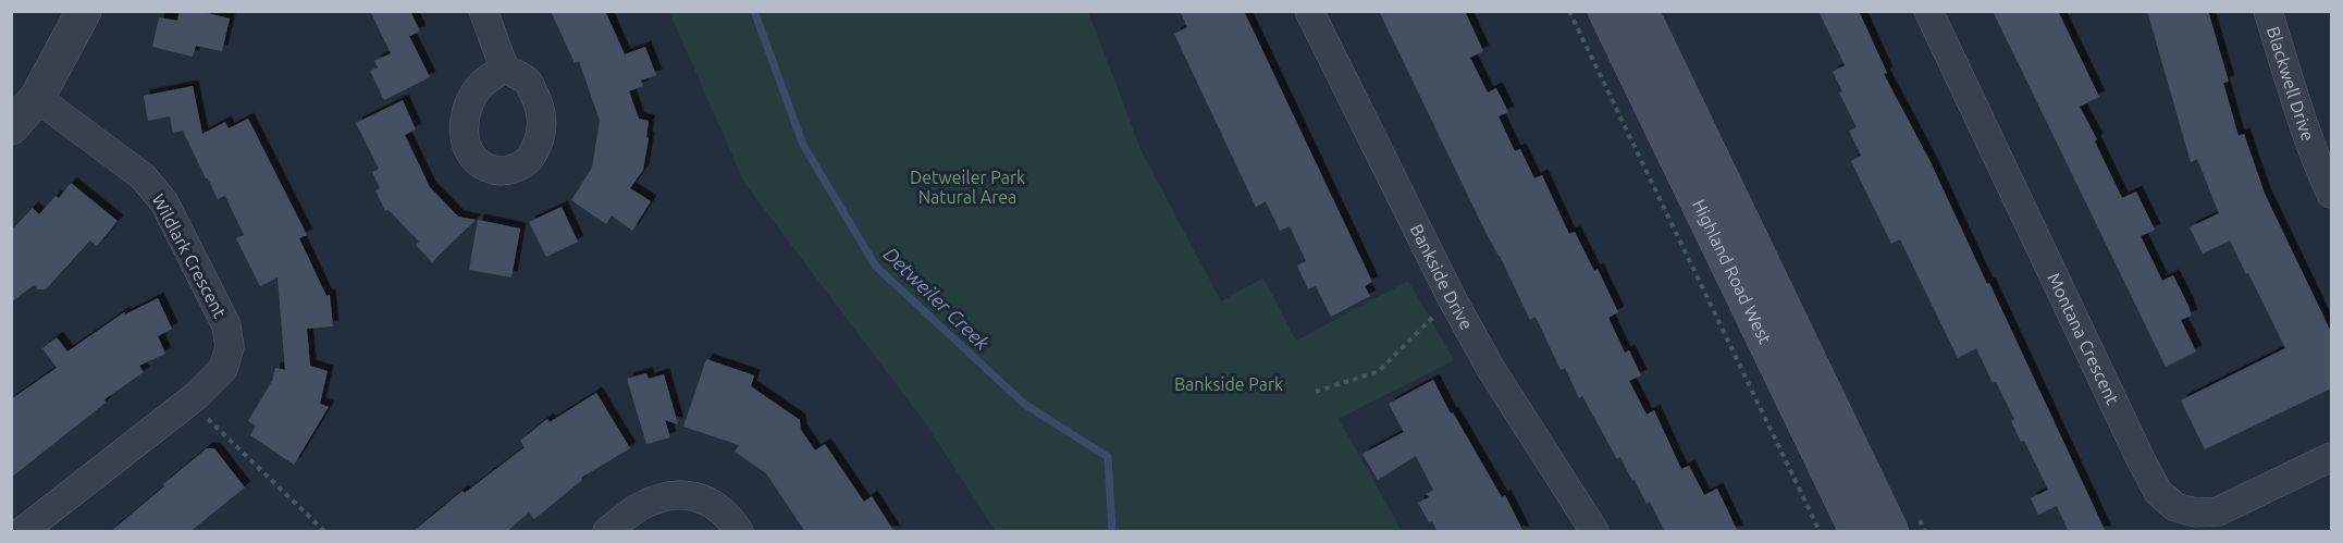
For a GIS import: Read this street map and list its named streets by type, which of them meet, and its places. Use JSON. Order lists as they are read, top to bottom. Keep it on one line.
{"streets":{"main road":["Highland Road West"],"street":["Blackwell Drive","Wildlark Crescent","Bankside Drive","Montana Crescent"]},"water":["Detweiler Creek"],"parks":["Detweiler Park Natural Area","Bankside Park"]}
